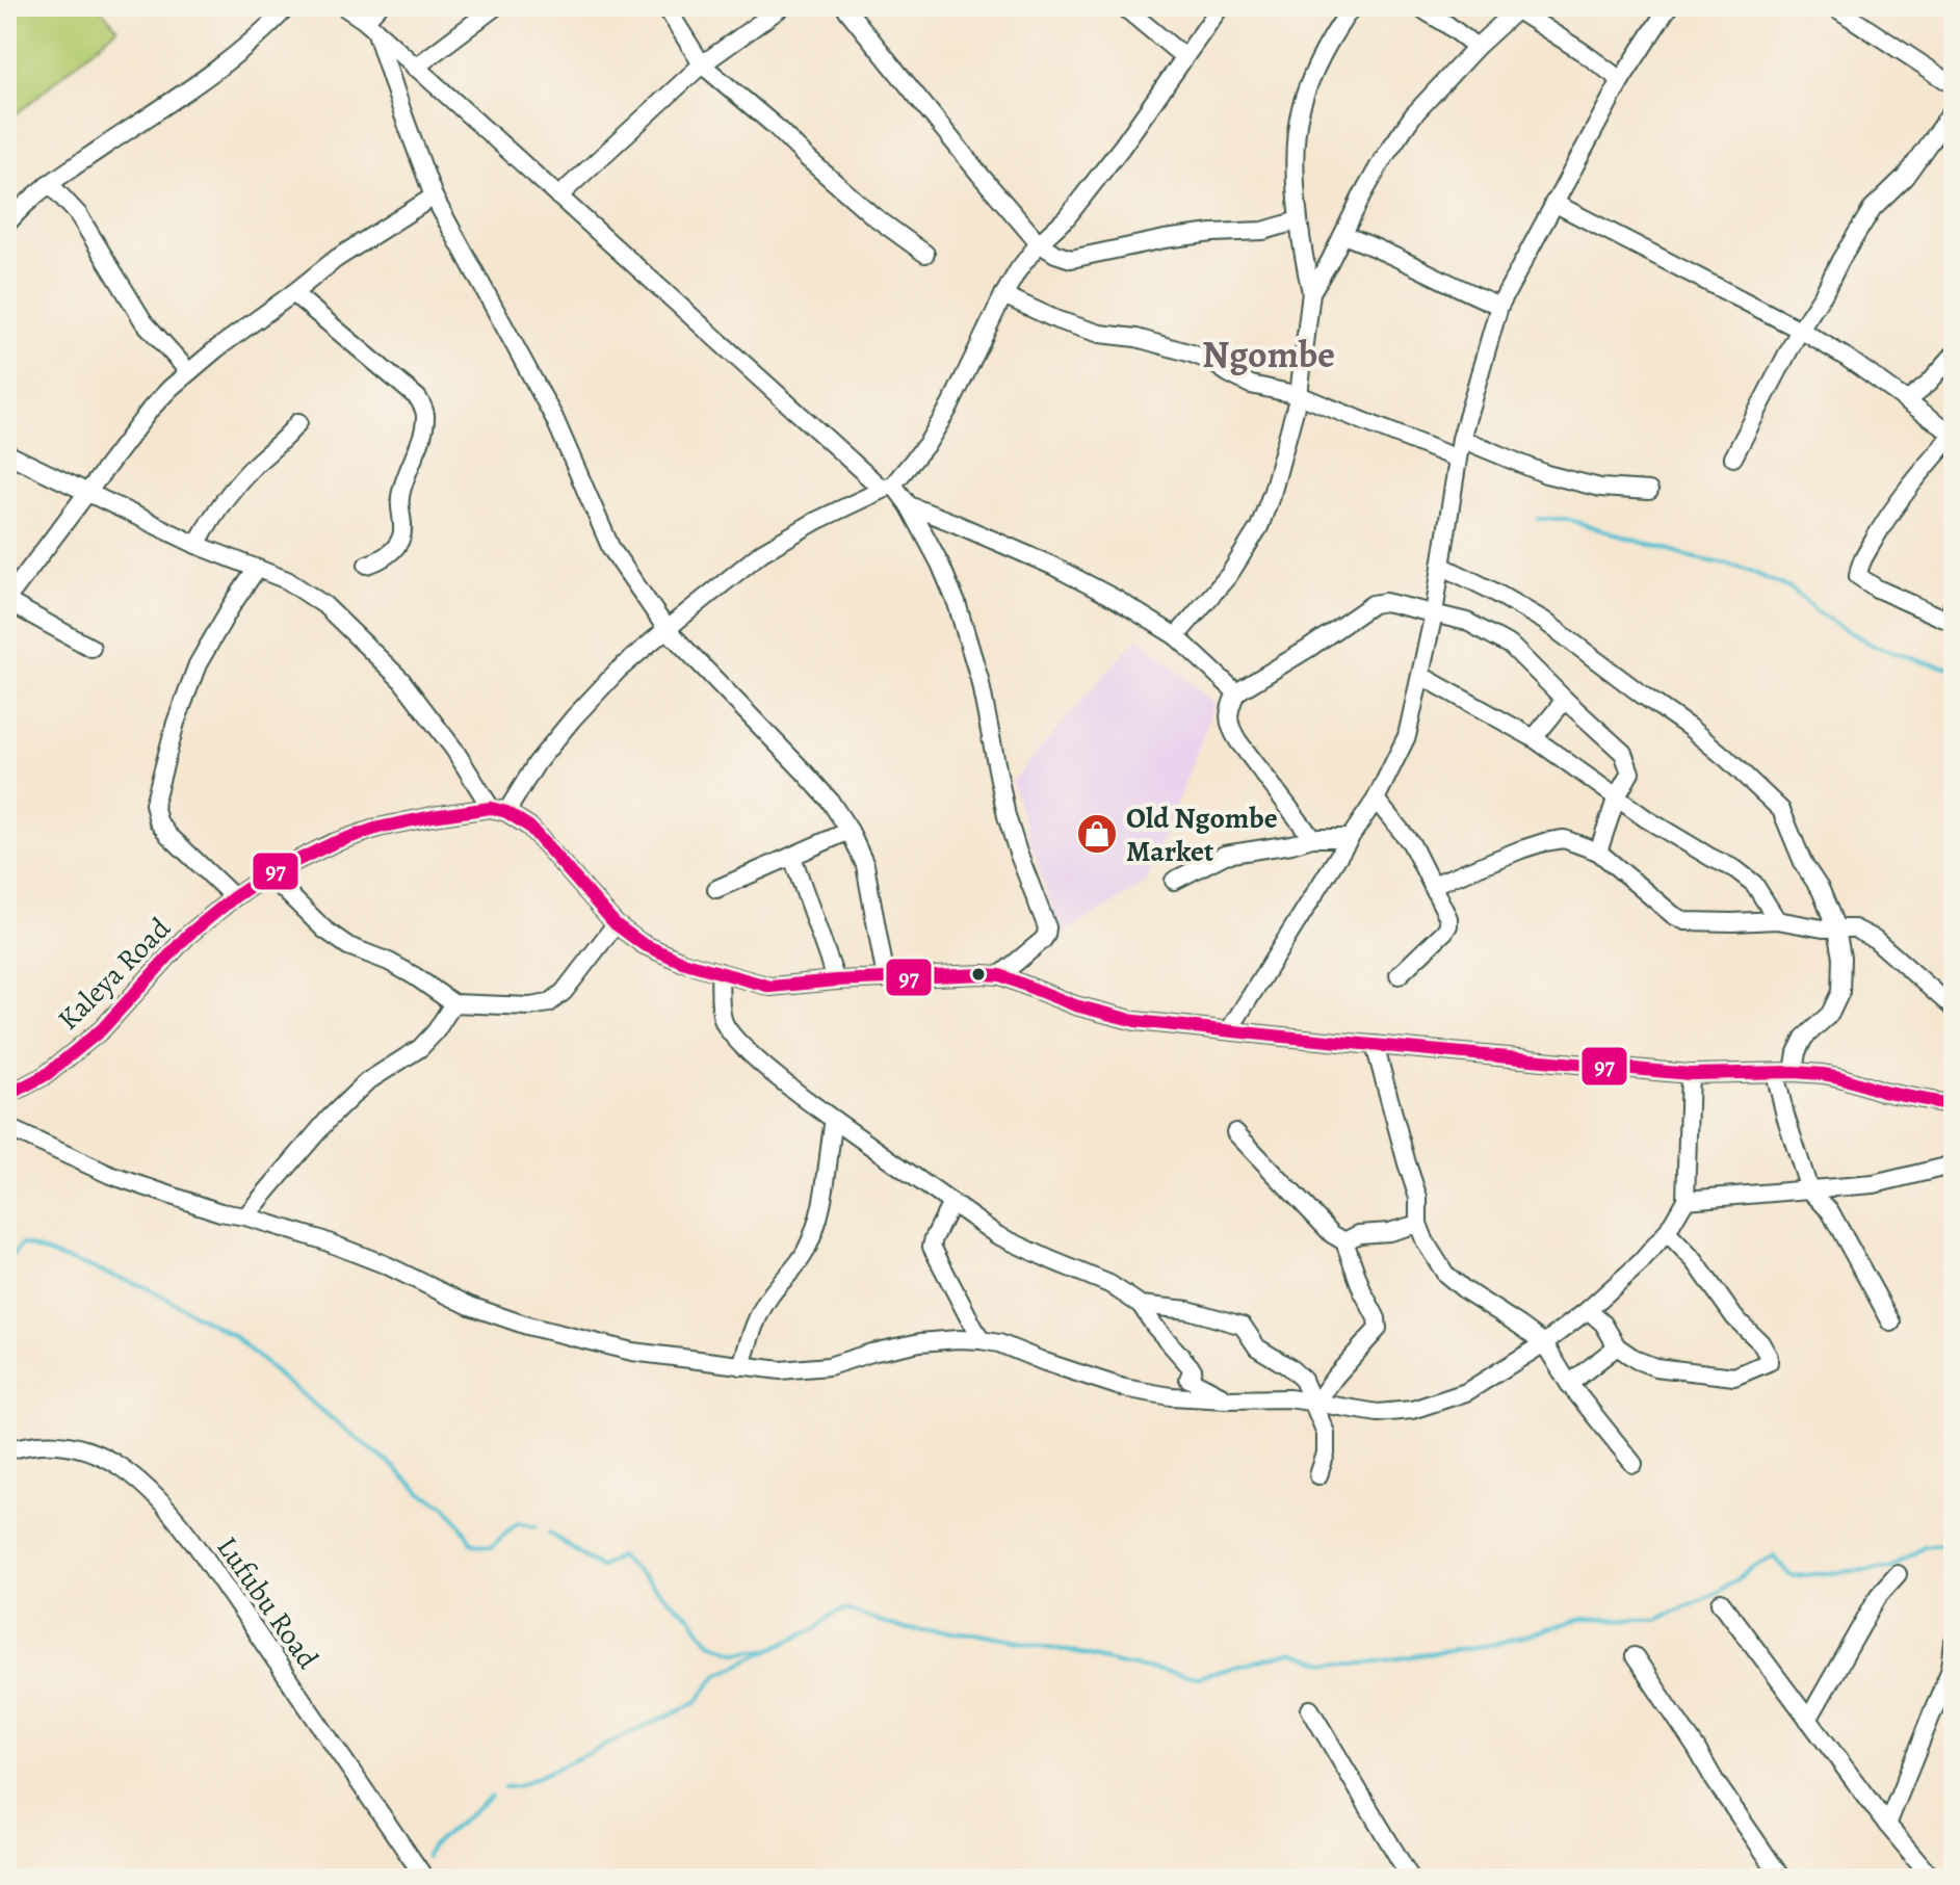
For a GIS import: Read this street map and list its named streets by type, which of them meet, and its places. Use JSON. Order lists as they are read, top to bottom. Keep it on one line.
{"streets":{"street":["Kaleya Road","Lufubu Road"]},"districts":["Ngombe"],"places":{"shop":["Old Ngombe Market"]},"lines":["transit line 97"]}
